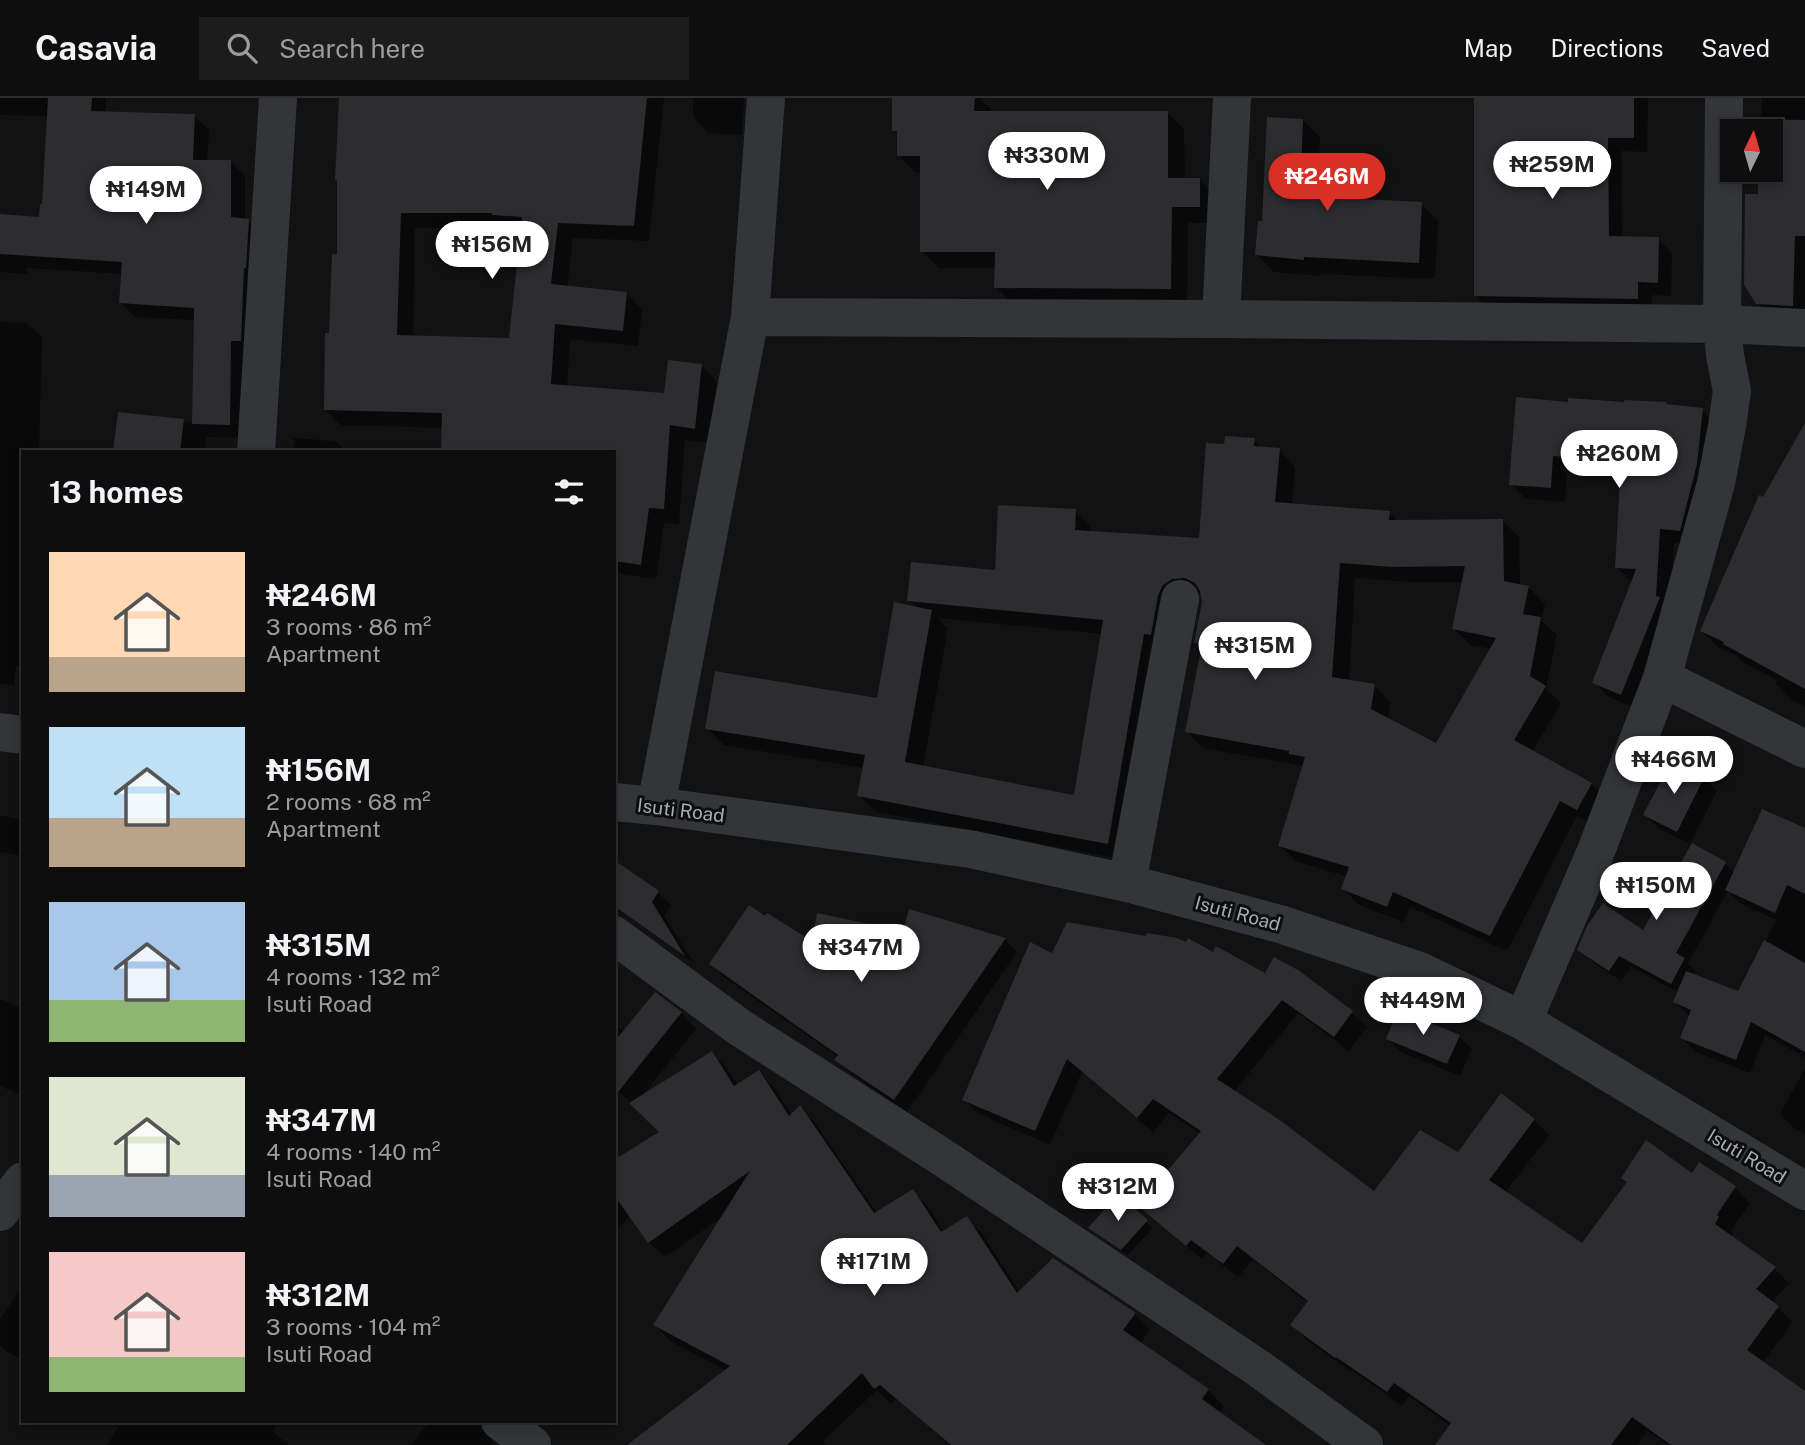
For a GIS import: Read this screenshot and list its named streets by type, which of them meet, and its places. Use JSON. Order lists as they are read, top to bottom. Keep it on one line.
{"streets":{"street":["Isuti Road"]},"north":"top","page":{"header":"Casavia","search":"Search here","nav":["Map","Directions","Saved"],"price":["₦330M","₦259M","₦246M","₦149M","₦156M","₦260M","₦315M","₦466M","₦150M","₦347M","₦449M","₦312M","₦171M"],"heading":"13 homes","list":[{"name":"₦246M","note":"3 rooms · 86 m² · Apartment"},{"name":"₦156M","note":"2 rooms · 68 m² · Apartment"},{"name":"₦315M","note":"4 rooms · 132 m² · Isuti Road"},{"name":"₦347M","note":"4 rooms · 140 m² · Isuti Road"},{"name":"₦312M","note":"3 rooms · 104 m² · Isuti Road"}]}}
